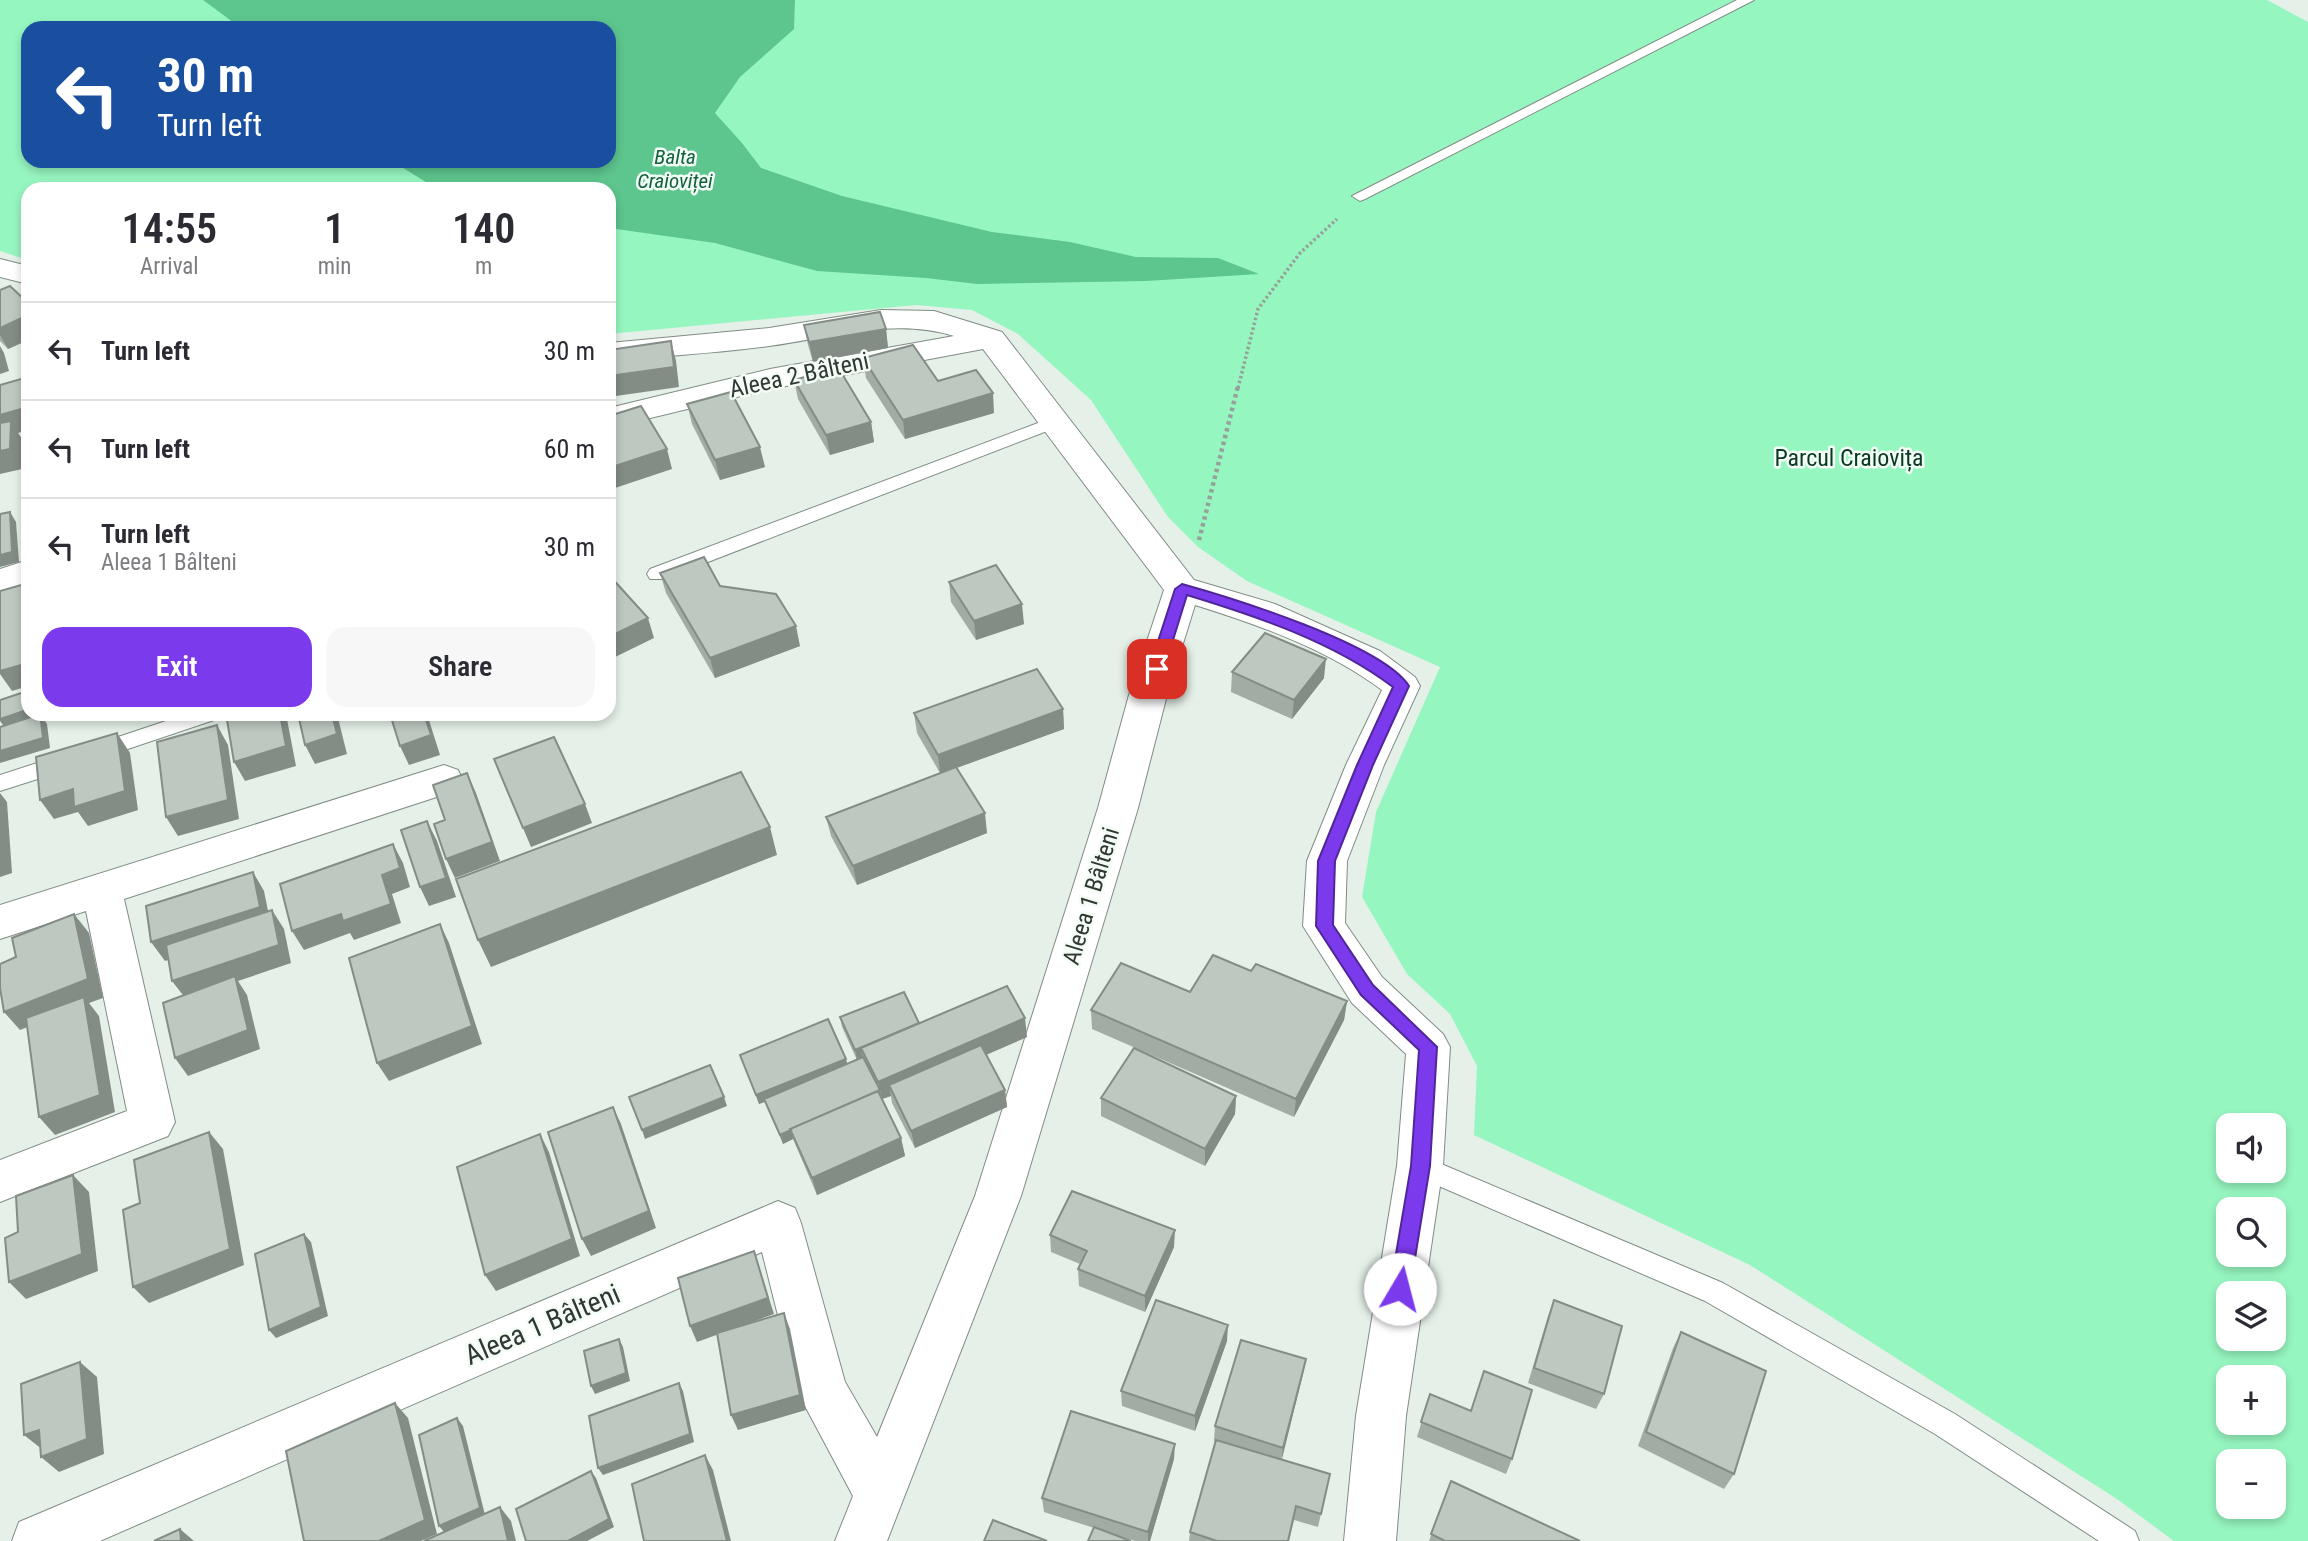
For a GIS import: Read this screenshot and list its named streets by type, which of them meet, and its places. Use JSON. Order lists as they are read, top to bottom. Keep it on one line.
{"streets":{"street":["Aleea 2 Bâlteni","Aleea 1 Bâlteni"]},"water":["Balta Craioviței"],"parks":["Parcul Craiovița"],"page":{"turn":["30 m","Turn left"],"eta":["14:55","Arrival","1","min","140","m"],"list":[{"name":"Turn left","value":"30 m"},{"name":"Turn left","value":"60 m"},{"name":"Turn left","note":"Aleea 1 Bâlteni","value":"30 m"}],"buttons":["Exit","Share"],"map_buttons":["+","−"]}}
